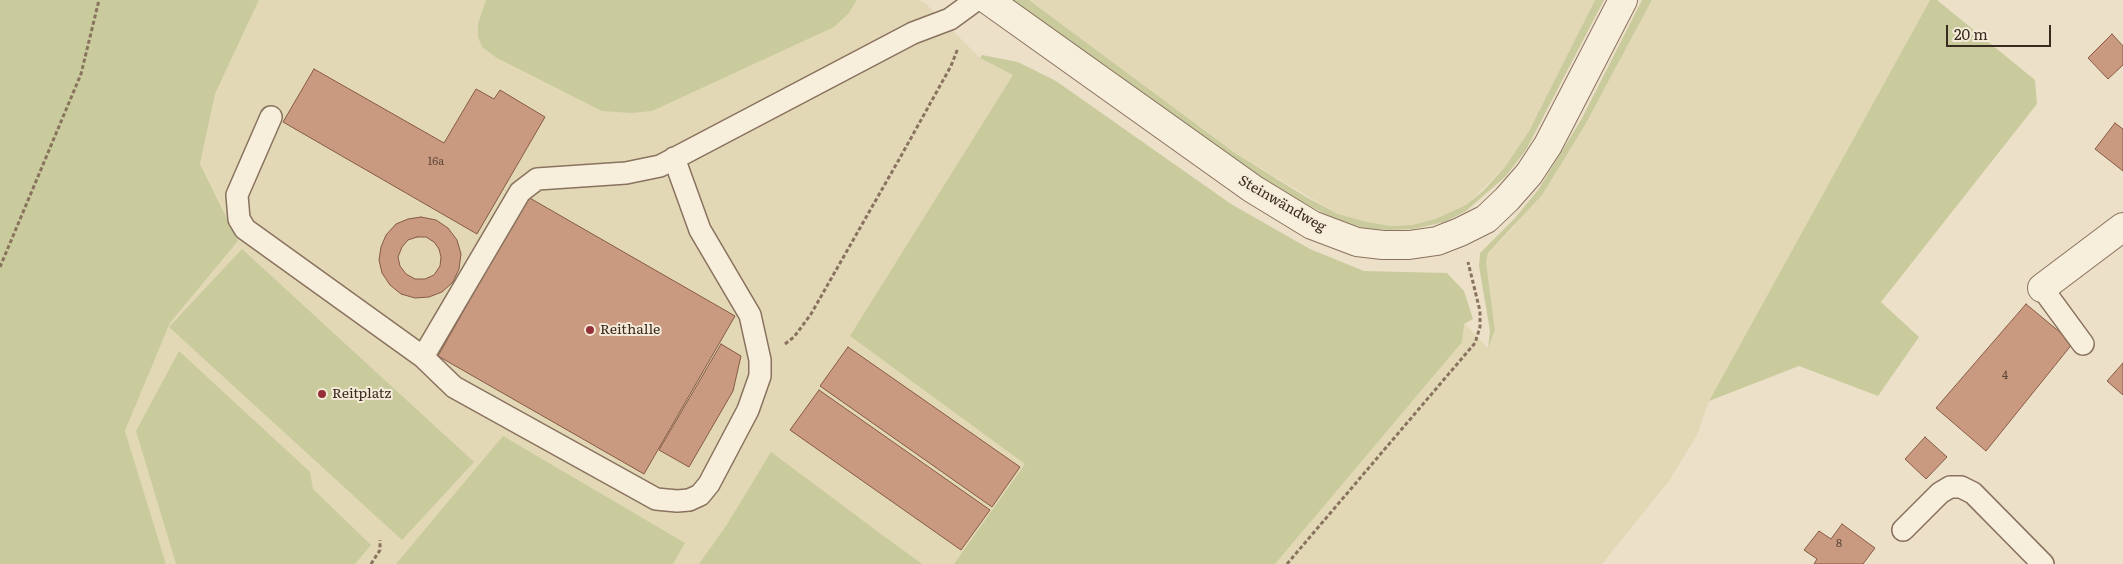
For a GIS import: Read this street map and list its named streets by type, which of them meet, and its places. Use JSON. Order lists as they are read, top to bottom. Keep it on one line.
{"streets":{"street":["Steinwändweg"]},"places":["Reithalle","Reitplatz"],"house_numbers":["16a","4","8"],"scale_bar":"20 m"}
